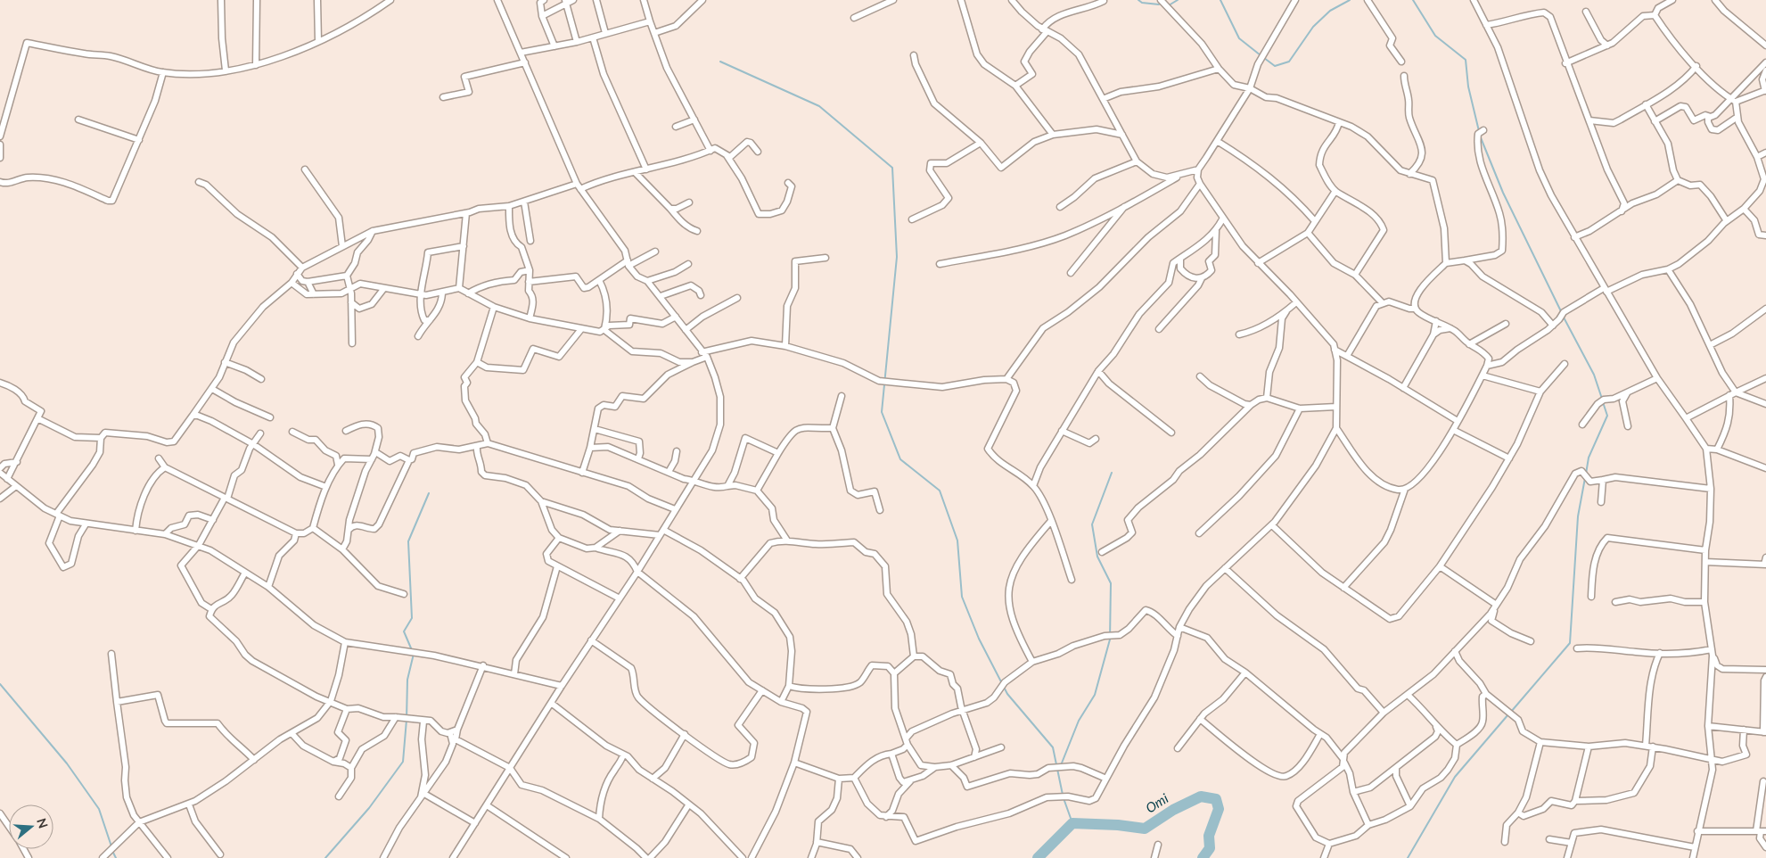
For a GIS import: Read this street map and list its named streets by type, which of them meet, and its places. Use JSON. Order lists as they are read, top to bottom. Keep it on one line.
{"water":["Omi"],"north":"right"}
